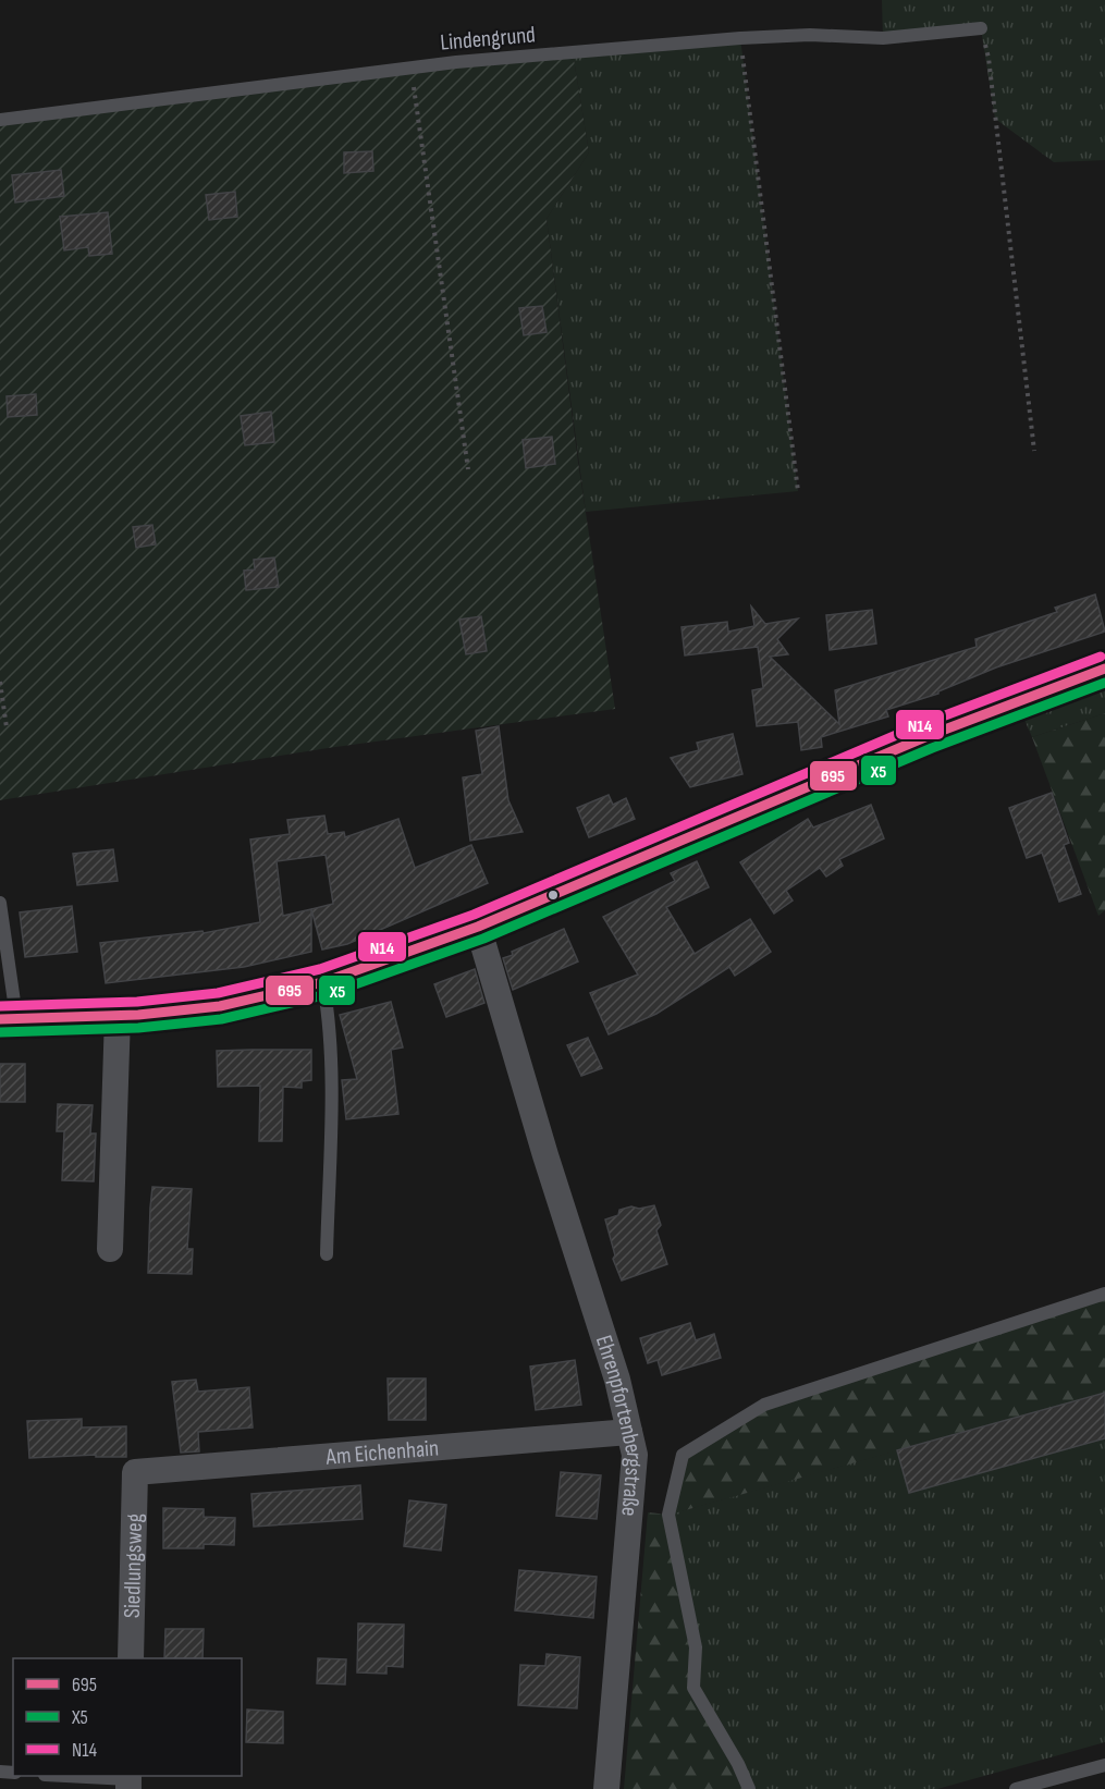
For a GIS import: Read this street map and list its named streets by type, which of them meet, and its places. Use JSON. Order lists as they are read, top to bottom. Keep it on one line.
{"streets":{"street":["Ehrenpfortenbergstraße","Am Eichenhain","Siedlungsweg"],"lane":["Lindengrund"]},"crossings":[["Ehrenpfortenbergstraße","Am Eichenhain"],["Am Eichenhain","Siedlungsweg"]],"lines":["transit line N14","transit line 695","transit line X5"],"legend":["695","X5","N14"]}
